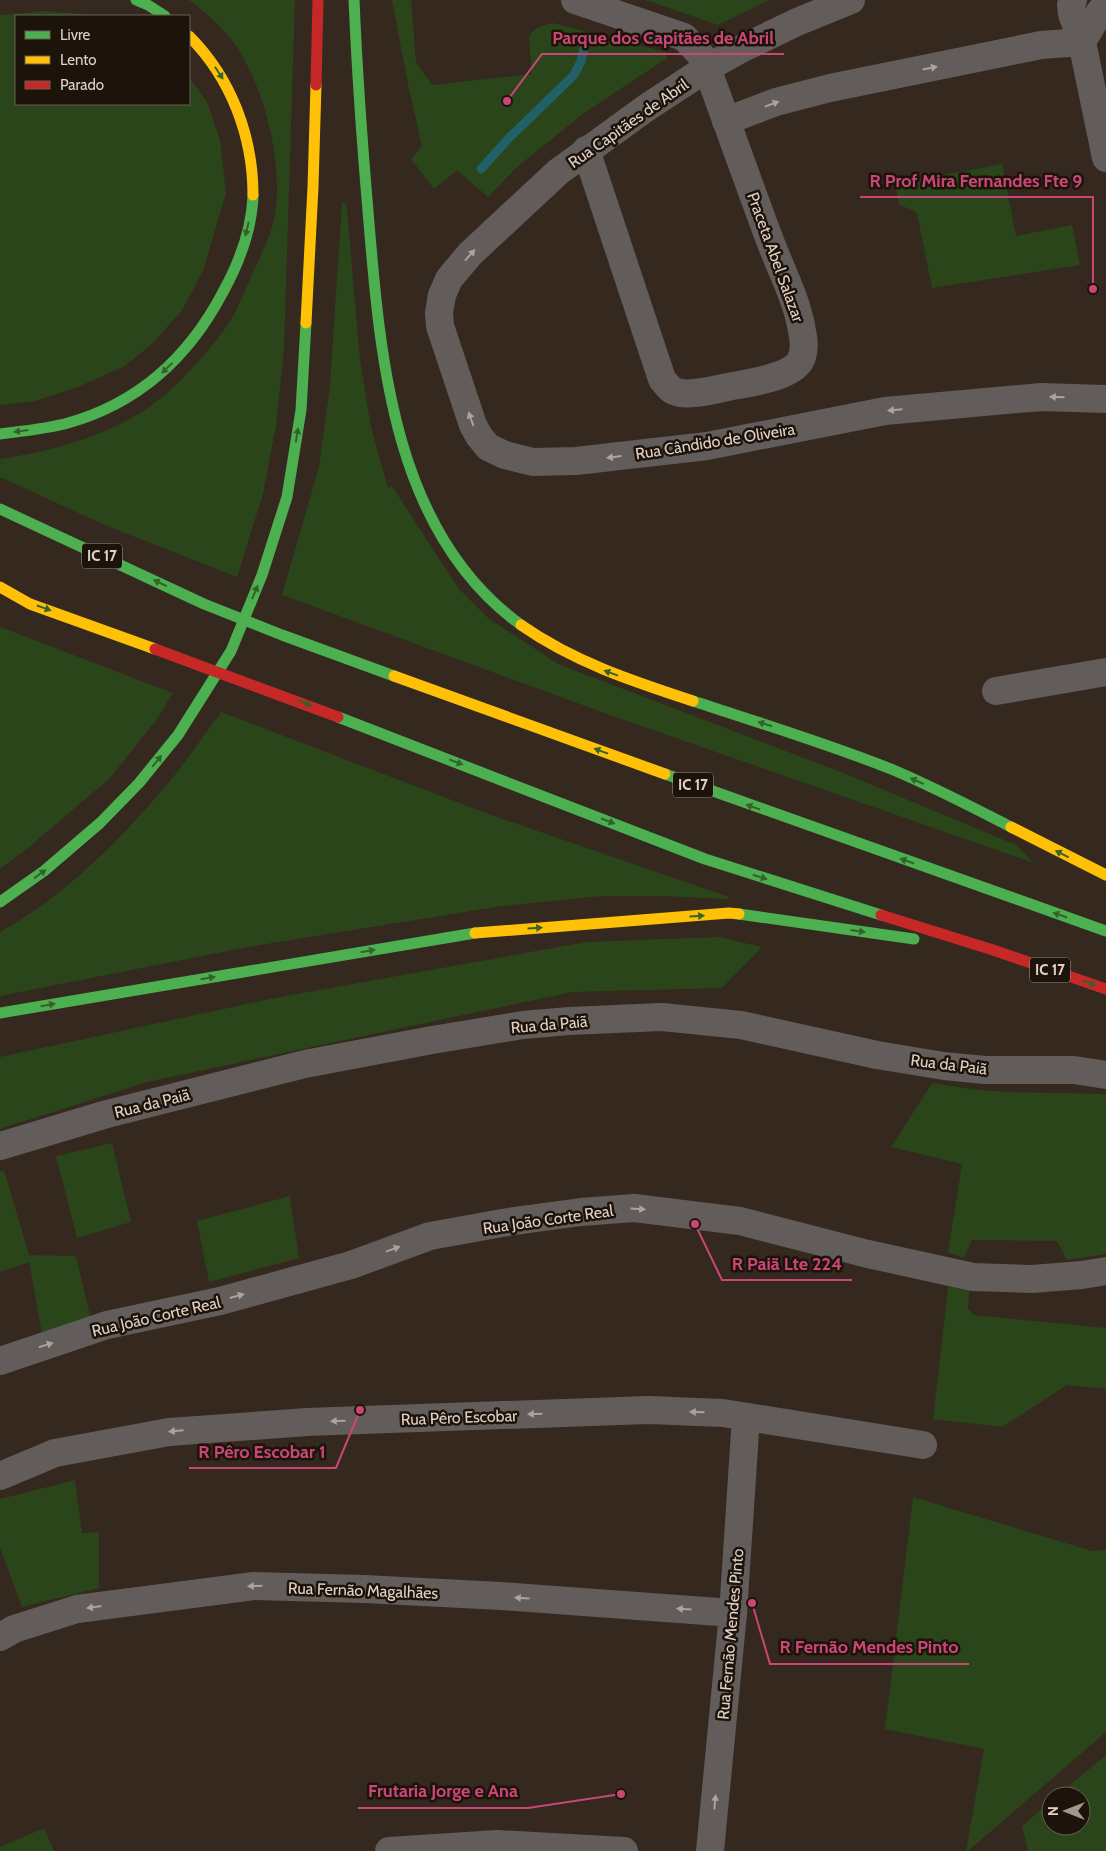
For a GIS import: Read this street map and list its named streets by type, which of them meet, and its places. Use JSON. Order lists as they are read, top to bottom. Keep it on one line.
{"streets":{"highway":["IC 17"],"street":["Rua Capitães de Abril","Praceta Abel Salazar","Rua Cândido de Oliveira","Rua da Paiã","Rua João Corte Real","Rua Pêro Escobar","Rua Fernão Magalhães","Rua Fernão Mendes Pinto"]},"crossings":[["Rua Capitães de Abril","Praceta Abel Salazar"],["Rua Capitães de Abril","Rua Cândido de Oliveira"],["Rua Pêro Escobar","Rua Fernão Mendes Pinto"],["Rua Fernão Magalhães","Rua Fernão Mendes Pinto"]],"one_way":["Rua Capitães de Abril","Rua Cândido de Oliveira","Rua João Corte Real","Rua Pêro Escobar","Rua Fernão Magalhães","Rua Fernão Mendes Pinto"],"places":["Parque dos Capitães de Abril","R Prof Mira Fernandes Fte 9","R Paiã Lte 224","R Pêro Escobar 1","R Fernão Mendes Pinto","Frutaria Jorge e Ana"],"legend":["Livre","Lento","Parado"],"north":"left"}
